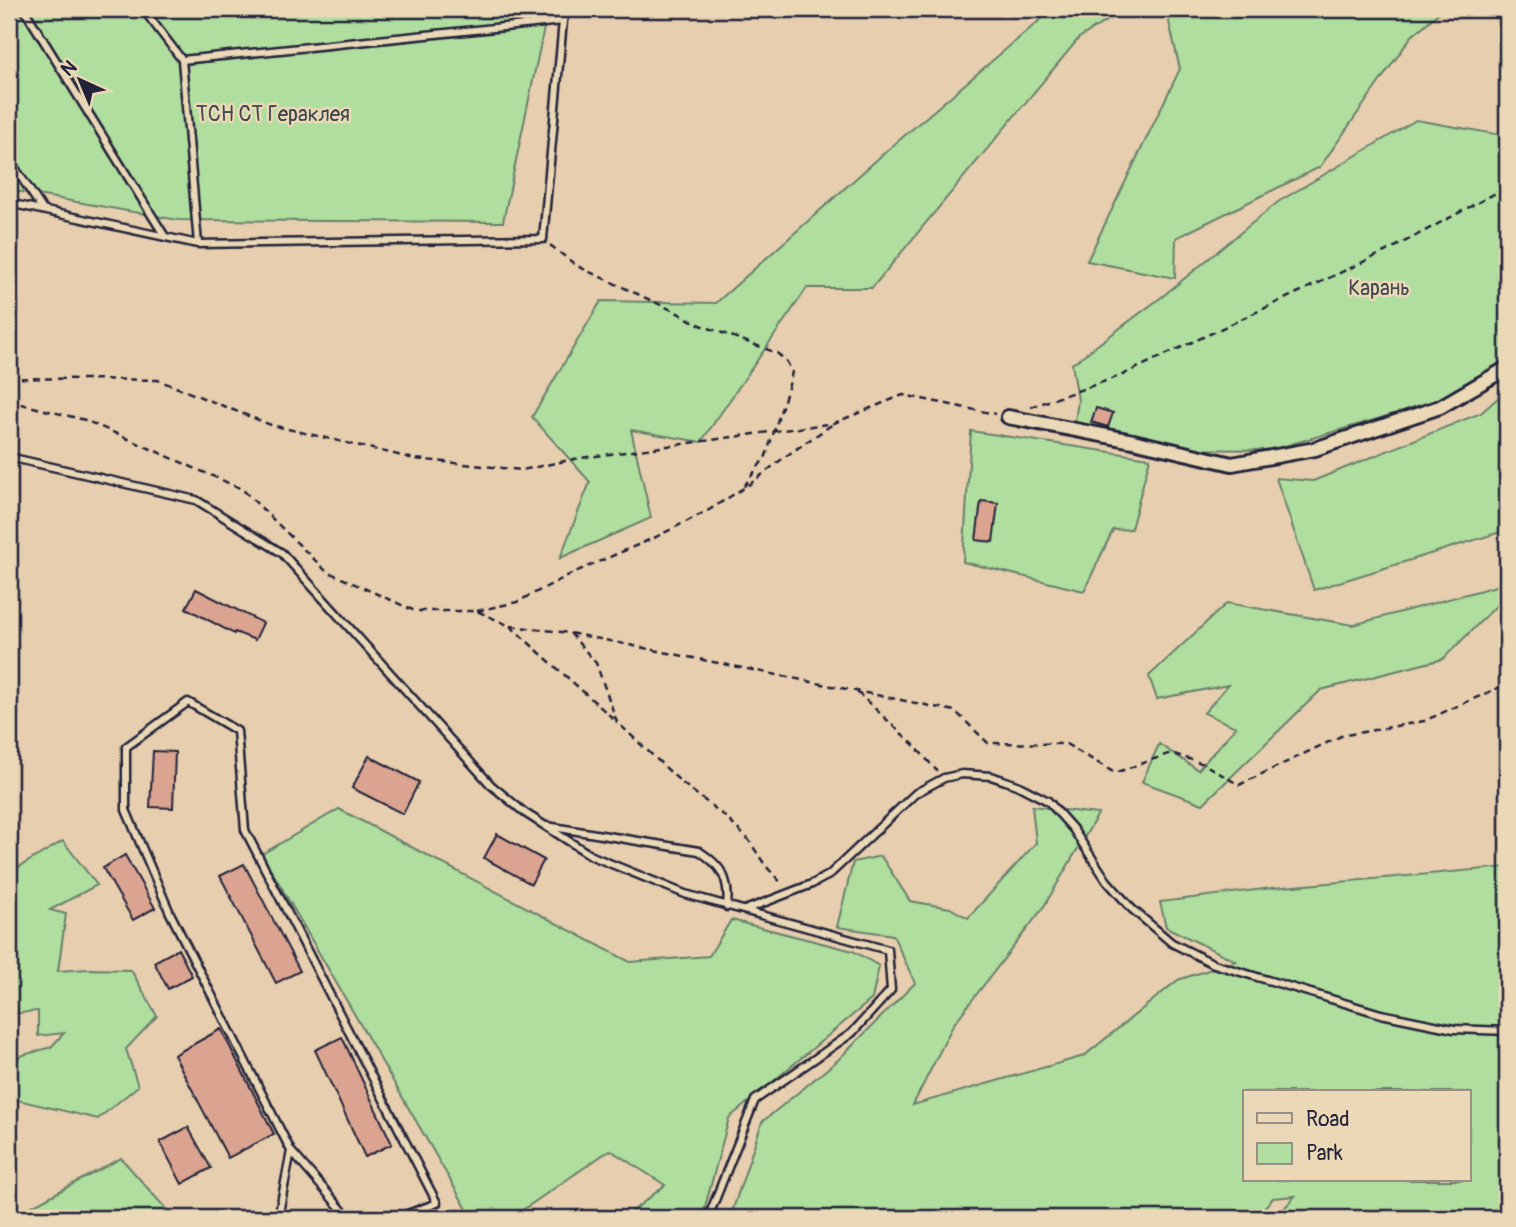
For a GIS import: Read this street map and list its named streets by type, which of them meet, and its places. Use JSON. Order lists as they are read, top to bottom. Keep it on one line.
{"parks":["ТСН СТ Гераклея","Карань"],"legend":["Road","Park"],"north":"top left"}
